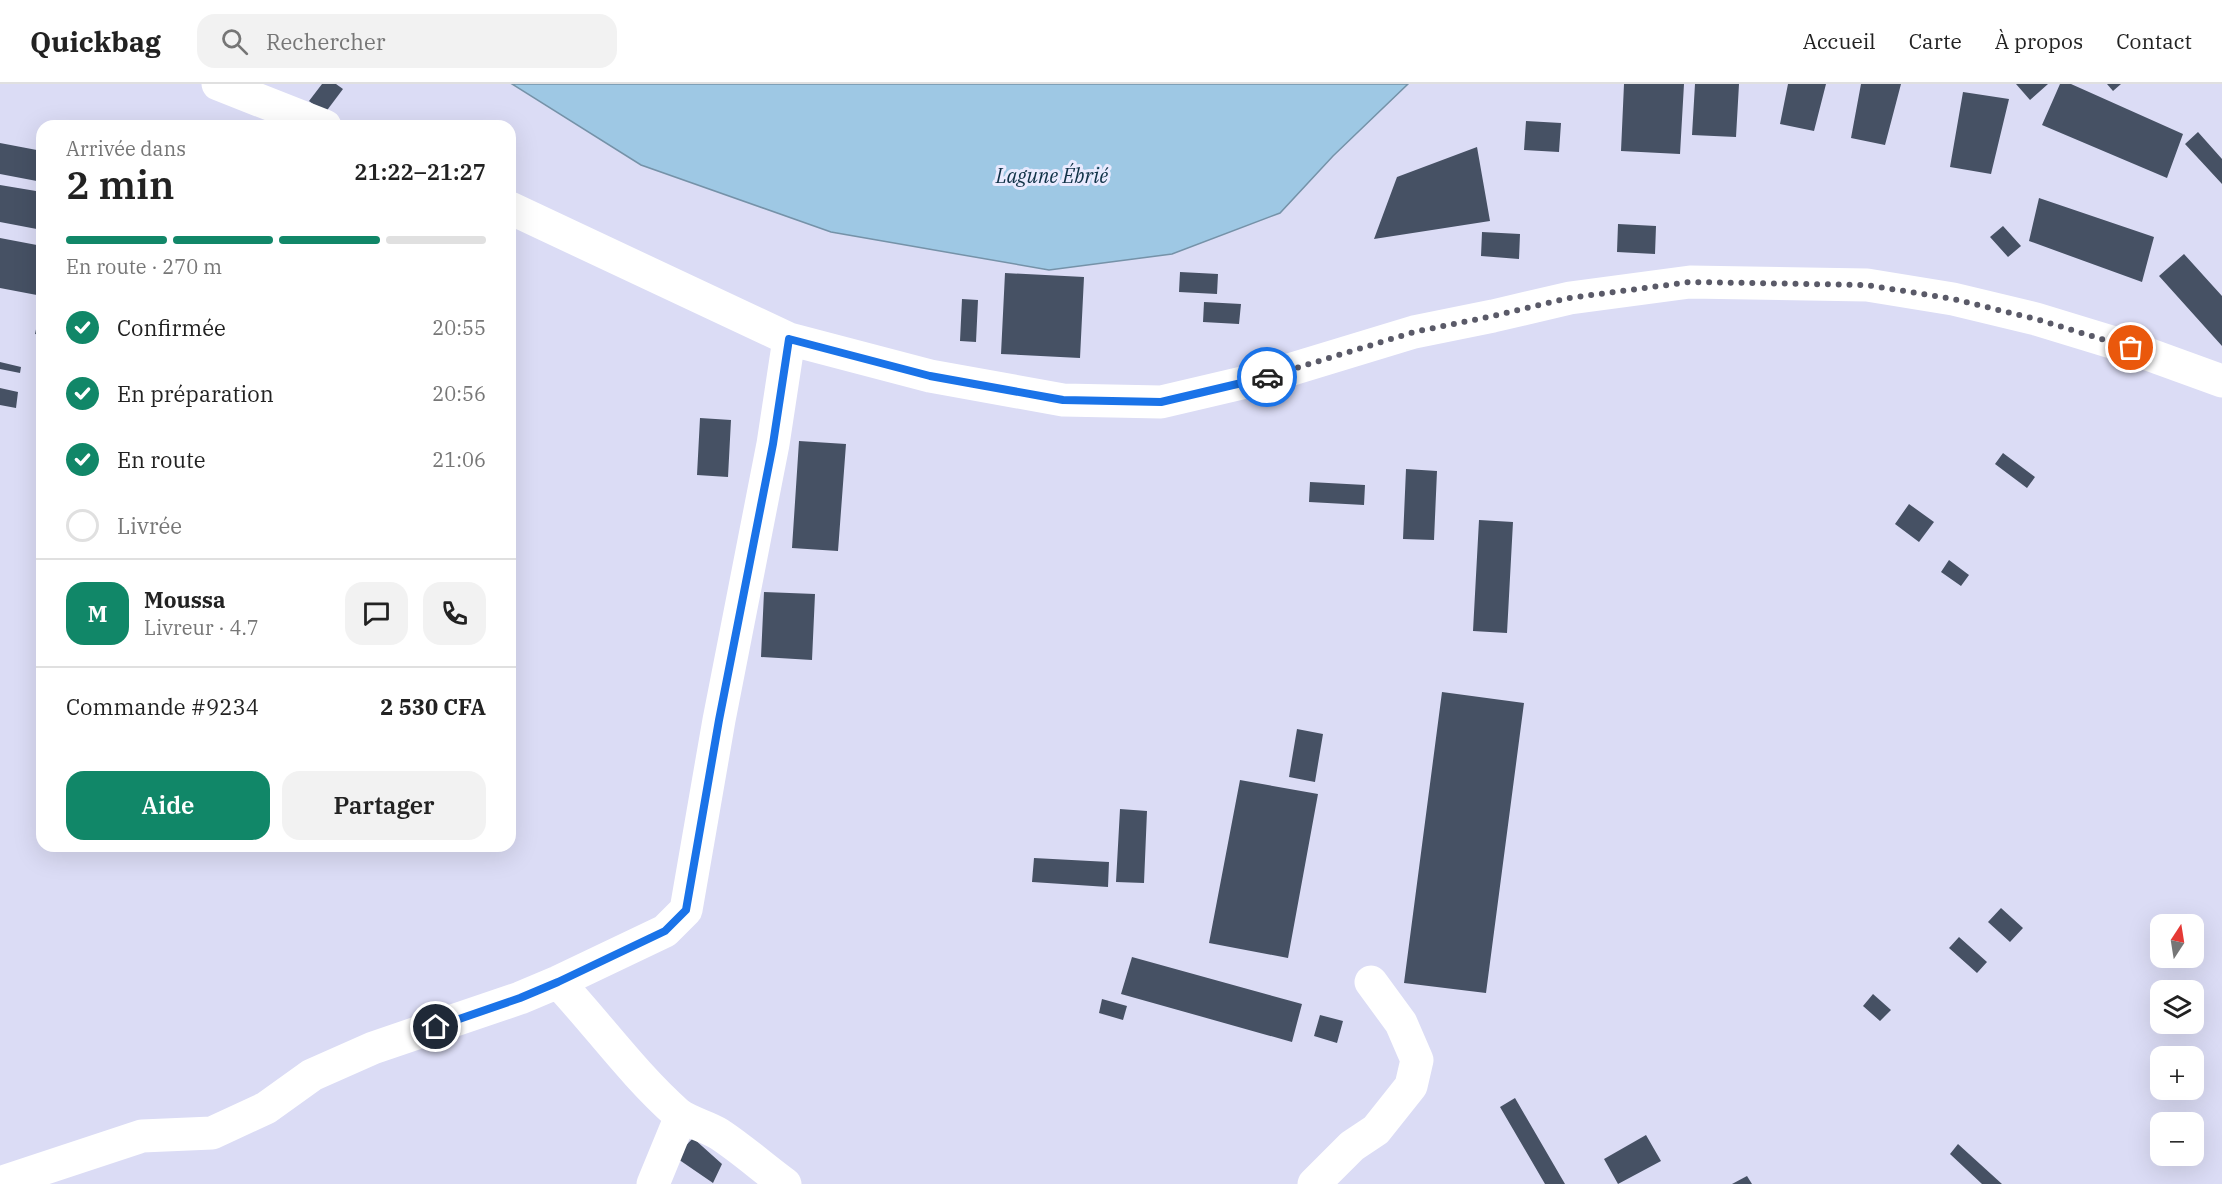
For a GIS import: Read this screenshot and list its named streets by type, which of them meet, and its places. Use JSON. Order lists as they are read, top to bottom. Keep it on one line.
{"water":["Lagune Ébrié"],"north":"top","page":{"header":"Quickbag","search":"Rechercher","nav":["Accueil","Carte","À propos","Contact"],"heading":["2 min","Arrivée dans","21:22–21:27"],"panel":["Moussa","Livreur · 4.7","Commande #9234","2 530 CFA"],"bar":"En route · 270 m","list":[["Confirmée","20:55"],["En préparation","20:56"],["En route","21:06"],"Livrée"],"round":"M","buttons":["Aide","Partager"],"map_buttons":["+","−"]}}
